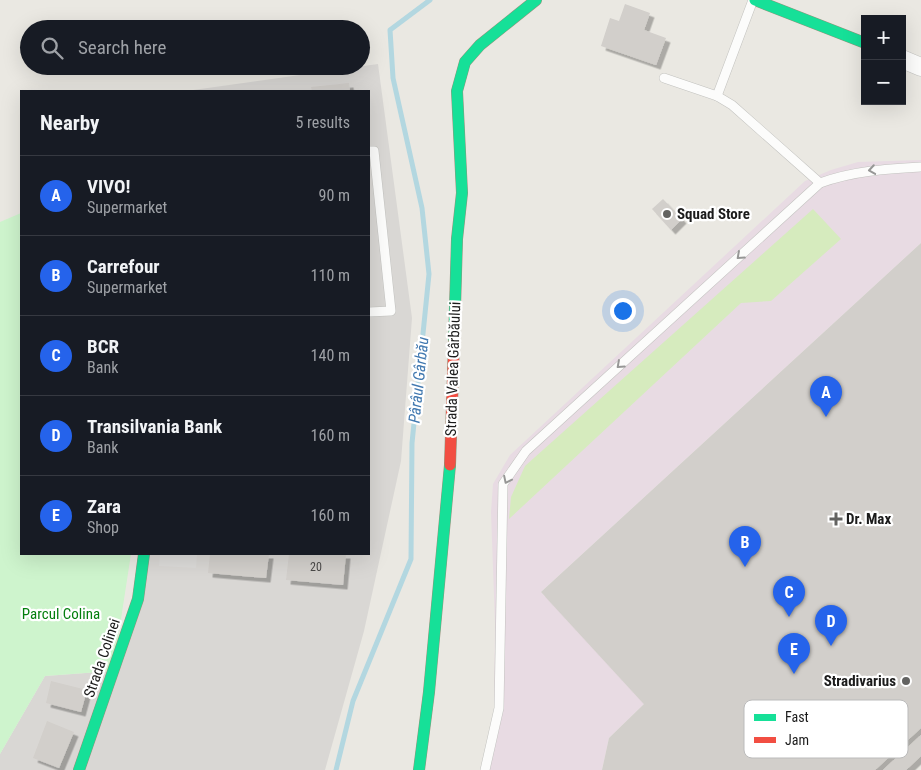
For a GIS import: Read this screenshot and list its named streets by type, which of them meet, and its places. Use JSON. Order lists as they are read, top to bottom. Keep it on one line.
{"streets":{"street":["Strada Valea Gârbăului","Strada Colinei"]},"water":["Pârâul Gârbău"],"parks":["Parcul Colina"],"places":{"other":["Squad Store","Stradivarius"],"health":["Dr. Max"]},"house_numbers":["20"],"legend":["Fast","Jam"],"page":{"map_buttons":["+","−"],"search":"Search here","heading":["Nearby","5 results"],"list":[{"mark":"A","name":"VIVO!","note":"Supermarket","value":"90 m"},{"mark":"B","name":"Carrefour","note":"Supermarket","value":"110 m"},{"mark":"C","name":"BCR","note":"Bank","value":"140 m"},{"mark":"D","name":"Transilvania Bank","note":"Bank","value":"160 m"},{"mark":"E","name":"Zara","note":"Shop","value":"160 m"}],"pins":["A","B","C","D","E"]}}
